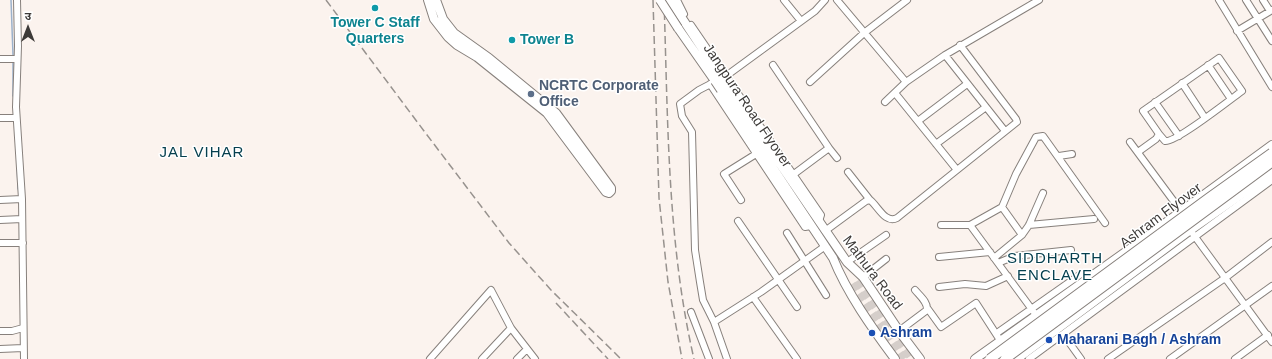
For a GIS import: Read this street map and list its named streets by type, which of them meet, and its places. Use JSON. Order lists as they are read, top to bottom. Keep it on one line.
{"streets":{"highway":["Ashram Flyover"],"main road":["Jangpura Road Flyover","Mathura Road"]},"crossings":[["Jangpura Road Flyover","Mathura Road"]],"districts":["JAL VIHAR","SIDDHARTH ENCLAVE"],"places":["Tower C Staff Quarters","Tower B","NCRTC Corporate Office","Ashram","Maharani Bagh / Ashram"],"north":"top"}
